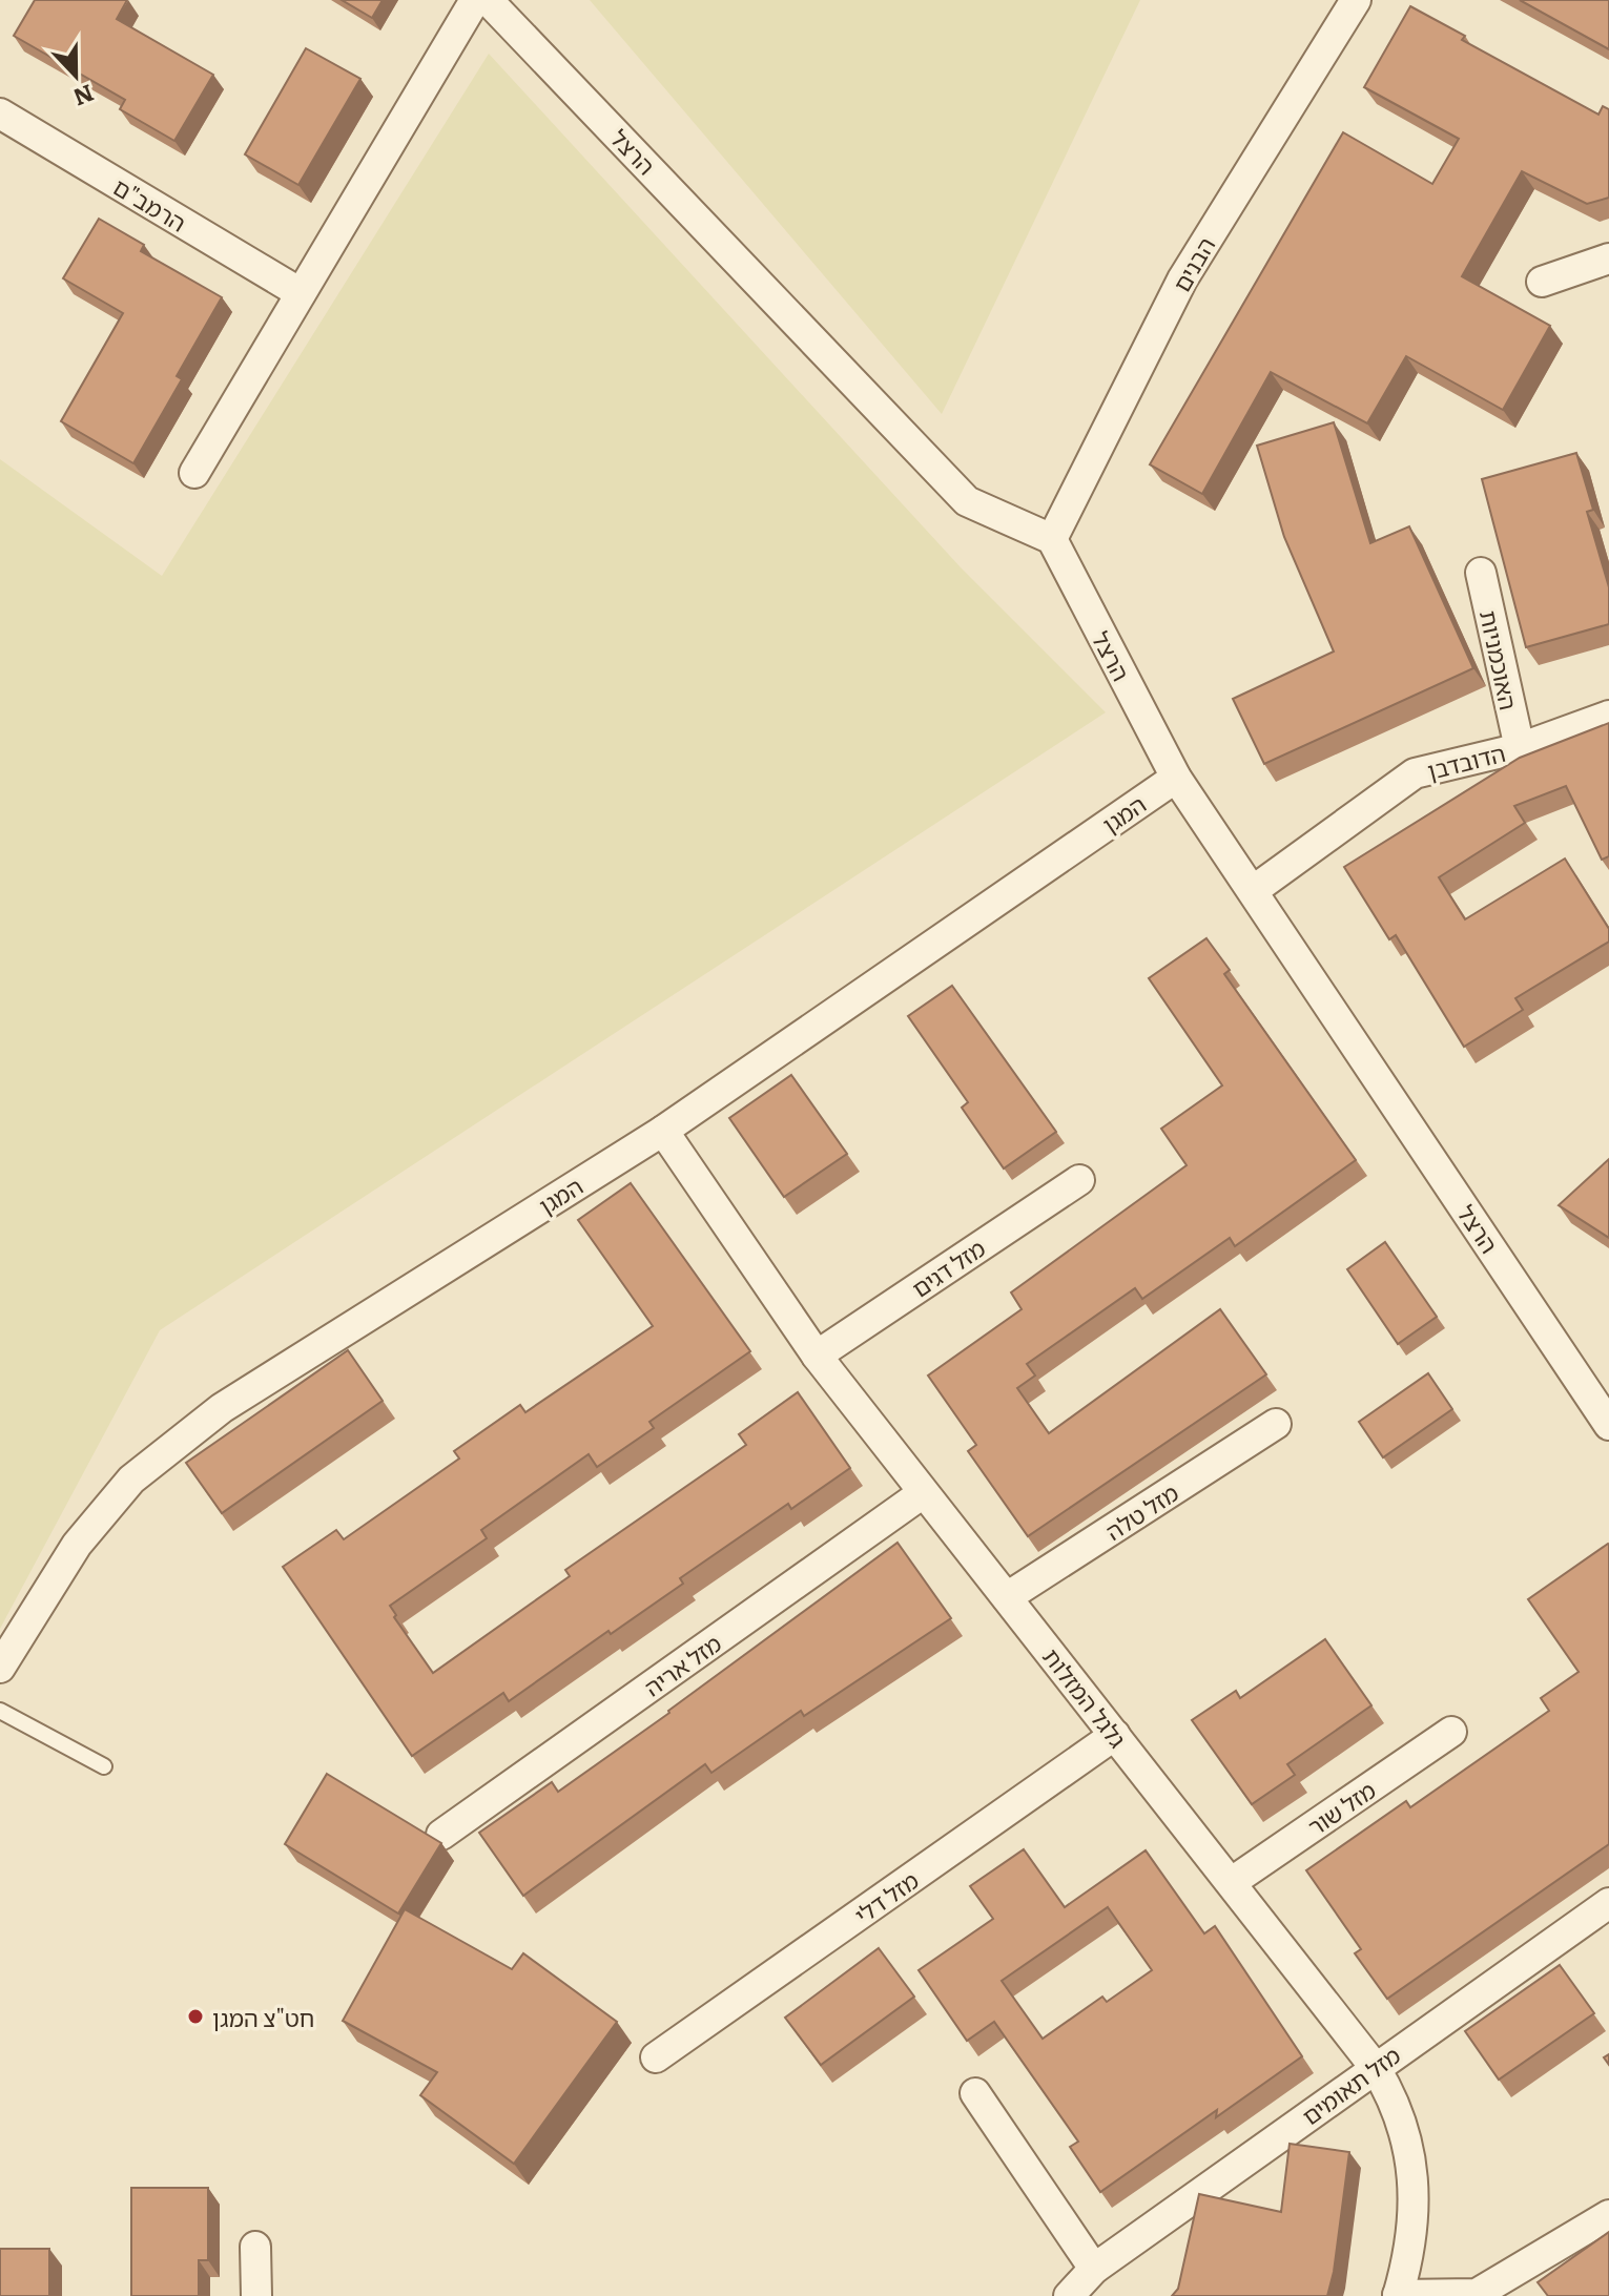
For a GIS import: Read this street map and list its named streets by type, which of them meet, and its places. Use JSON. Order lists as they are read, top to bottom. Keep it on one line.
{"streets":{"street":["הרצל","הרמב\"ם","הבנים","האוכמניות","הדובדבן","המגן","מזל דגים","מזל טלה","מזל אריה","גלגל המזלות","מזל שור","מזל דלי","מזל תאומים"]},"crossings":[["הרצל","הבנים"],["הרצל","הדובדבן"],["הרצל","המגן"],["האוכמניות","הדובדבן"],["המגן","גלגל המזלות"],["מזל דגים","גלגל המזלות"],["מזל טלה","גלגל המזלות"],["מזל אריה","גלגל המזלות"],["גלגל המזלות","מזל שור"],["גלגל המזלות","מזל דלי"],["גלגל המזלות","מזל תאומים"]],"places":["חט\"צ המגן"],"north":"bottom"}
